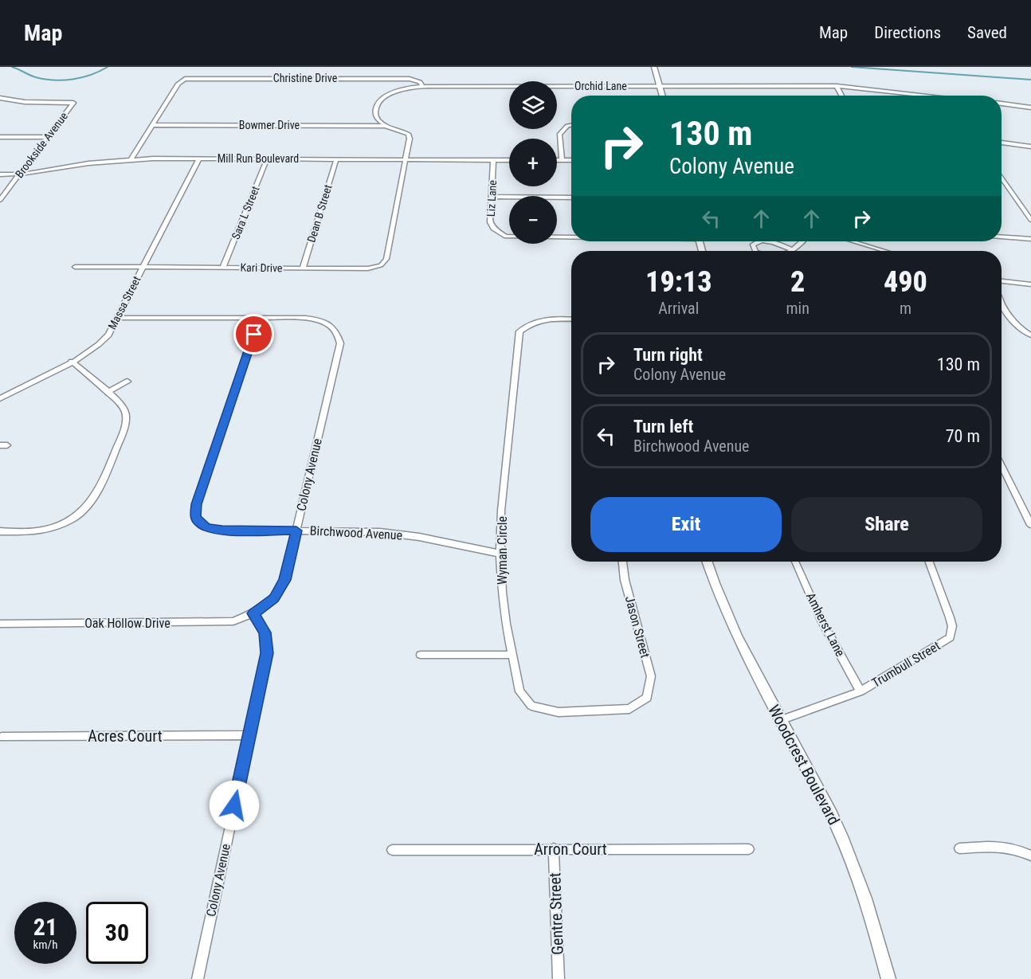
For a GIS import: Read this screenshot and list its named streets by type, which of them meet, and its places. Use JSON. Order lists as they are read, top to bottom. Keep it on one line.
{"streets":{"street":["Christine Drive","Orchid Lane","Bowmer Drive","Brookside Avenue","Mill Run Boulevard","Liz Lane","Sara L Street","Dean B Street","Kari Drive","Massa Street","Colony Avenue","Birchwood Avenue","Wyman Circle","Oak Hollow Drive","Amherst Lane","Jason Street","Trumbull Street","Acres Court","Woodcrest Boulevard","Arron Court","Gentre Street"]},"crossings":[["Christine Drive","Orchid Lane"],["Christine Drive","Bowmer Drive"],["Orchid Lane","Bowmer Drive"],["Brookside Avenue","Mill Run Boulevard"],["Mill Run Boulevard","Liz Lane"],["Mill Run Boulevard","Sara L Street"],["Mill Run Boulevard","Dean B Street"],["Mill Run Boulevard","Kari Drive"],["Mill Run Boulevard","Massa Street"],["Sara L Street","Kari Drive"],["Dean B Street","Kari Drive"],["Kari Drive","Massa Street"],["Colony Avenue","Birchwood Avenue"],["Colony Avenue","Oak Hollow Drive"],["Colony Avenue","Acres Court"],["Birchwood Avenue","Wyman Circle"],["Wyman Circle","Jason Street"],["Amherst Lane","Trumbull Street"],["Trumbull Street","Woodcrest Boulevard"],["Arron Court","Gentre Street"]],"page":{"header":"Map","nav":["Map","Directions","Saved"],"map_buttons":["+","−"],"turn":["130 m","Colony Avenue"],"eta":["19:13","Arrival","2","min","490","m"],"list":[{"name":"Turn right","note":"Colony Avenue","value":"130 m"},{"name":"Turn left","note":"Birchwood Avenue","value":"70 m"}],"buttons":["Exit","Share"],"speed":"21 km/h","limit":"30"}}
